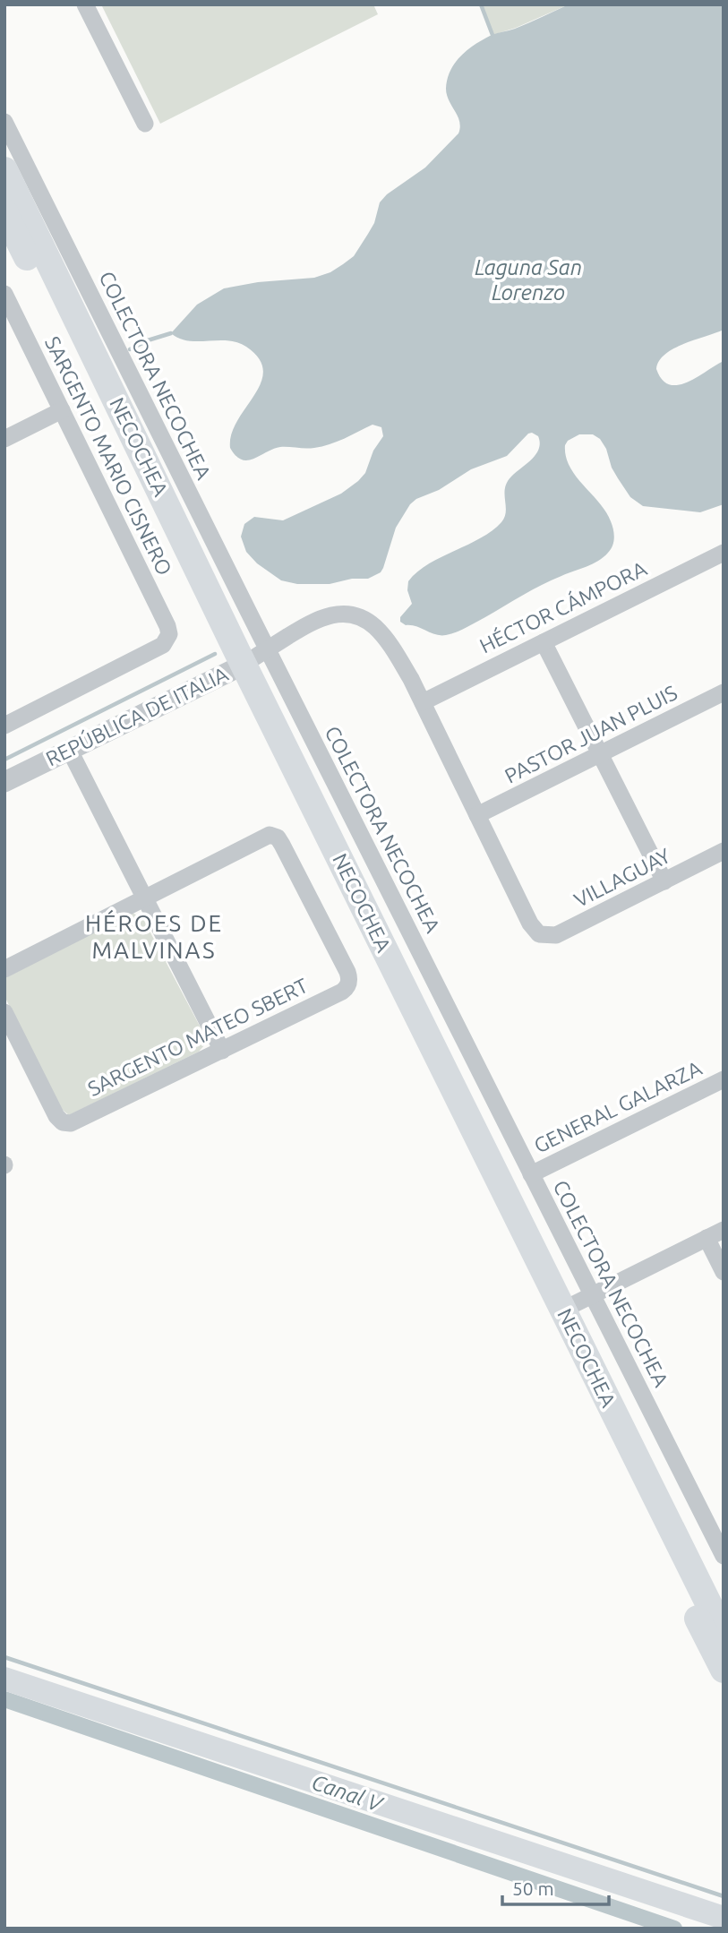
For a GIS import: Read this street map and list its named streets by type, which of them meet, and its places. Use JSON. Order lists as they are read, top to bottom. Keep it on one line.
{"streets":{"main road":["NECOCHEA"],"street":["COLECTORA NECOCHEA","SARGENTO MARIO CISNERO","HÉCTOR CÁMPORA","REPÚBLICA DE ITALIA","PASTOR JUAN PLUIS","VILLAGUAY","SARGENTO MATEO SBERT","GENERAL GALARZA"]},"crossings":[["COLECTORA NECOCHEA","REPÚBLICA DE ITALIA"],["COLECTORA NECOCHEA","GENERAL GALARZA"],["NECOCHEA","REPÚBLICA DE ITALIA"],["HÉCTOR CÁMPORA","REPÚBLICA DE ITALIA"],["REPÚBLICA DE ITALIA","PASTOR JUAN PLUIS"],["REPÚBLICA DE ITALIA","VILLAGUAY"]],"districts":["HÉROES DE MALVINAS"],"water":["Laguna San Lorenzo","Canal V"],"scale_bar":"50 m"}
